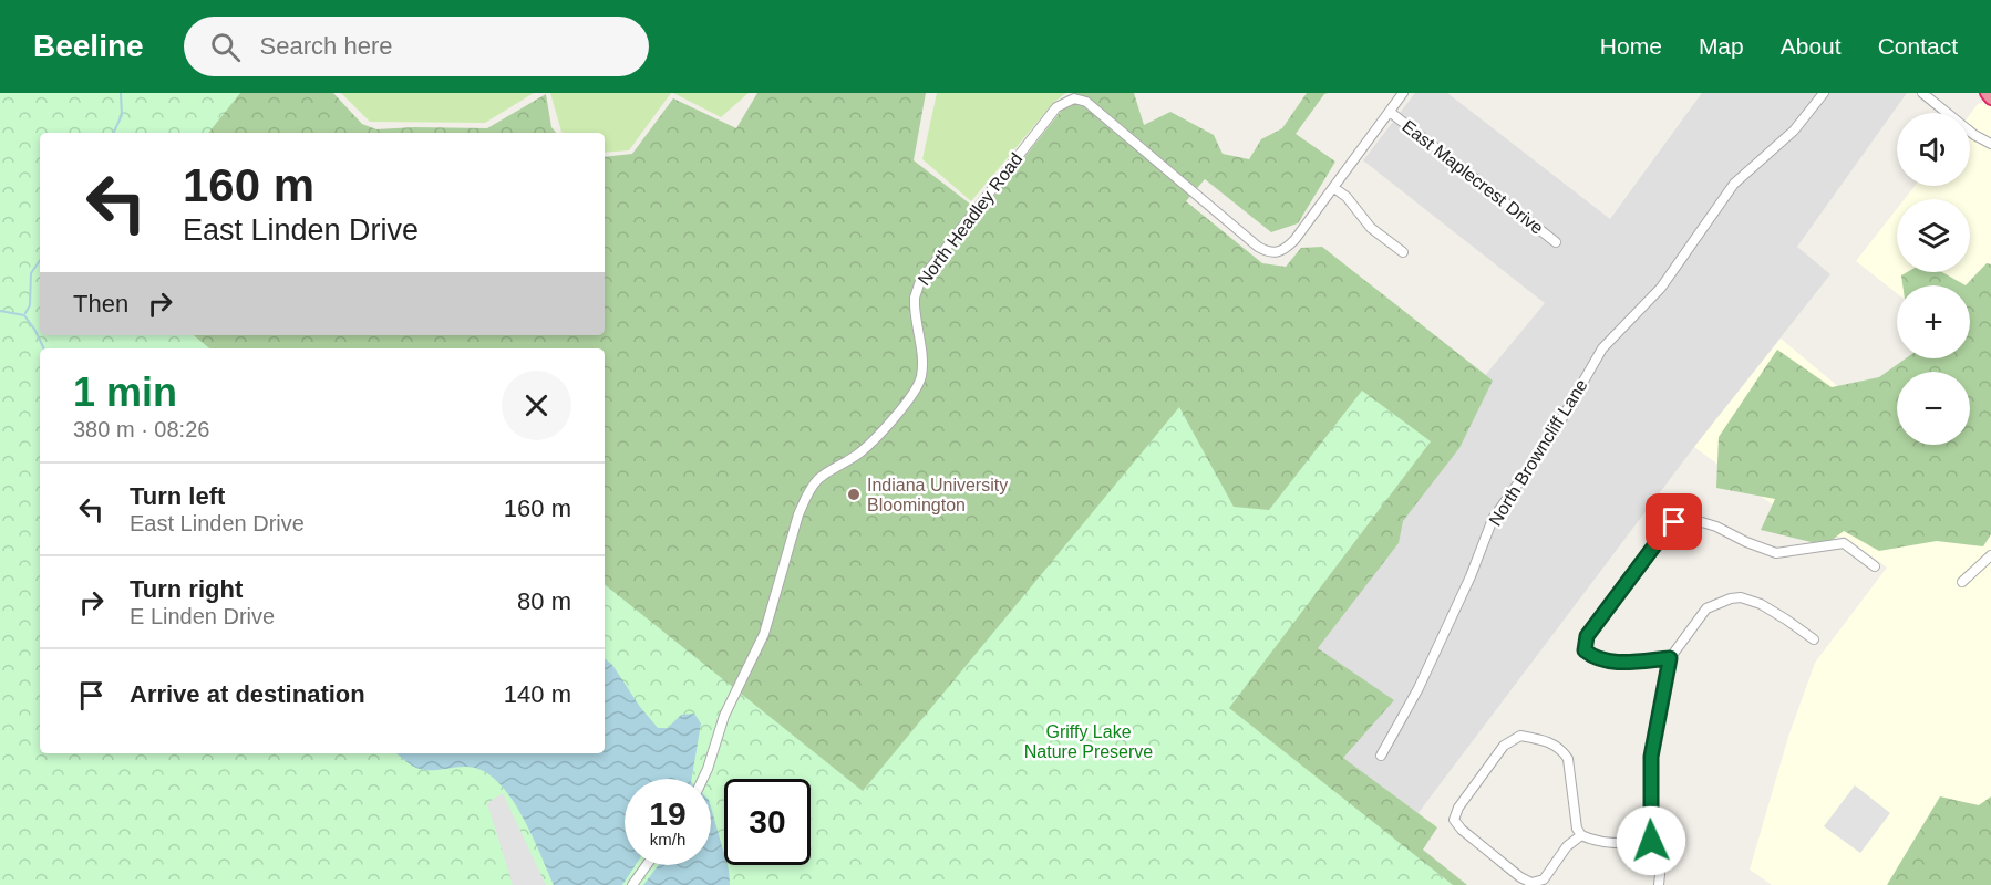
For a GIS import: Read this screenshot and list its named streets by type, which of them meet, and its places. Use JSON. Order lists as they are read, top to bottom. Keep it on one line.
{"streets":{"street":["East Maplecrest Drive","North Headley Road","North Browncliff Lane"]},"crossings":[["East Maplecrest Drive","North Headley Road"]],"parks":["Griffy Lake Nature Preserve"],"places":["Indiana University Bloomington"],"page":{"header":"Beeline","search":"Search here","nav":["Home","Map","About","Contact"],"map_buttons":["+","−"],"turn":["160 m","East Linden Drive"],"then":"Then","heading":["1 min","380 m · 08:26"],"list":[{"name":"Turn left","note":"East Linden Drive","value":"160 m"},{"name":"Turn right","note":"E Linden Drive","value":"80 m"},{"name":"Arrive at destination","value":"140 m"}],"speed":"19 km/h","limit":"30"}}
